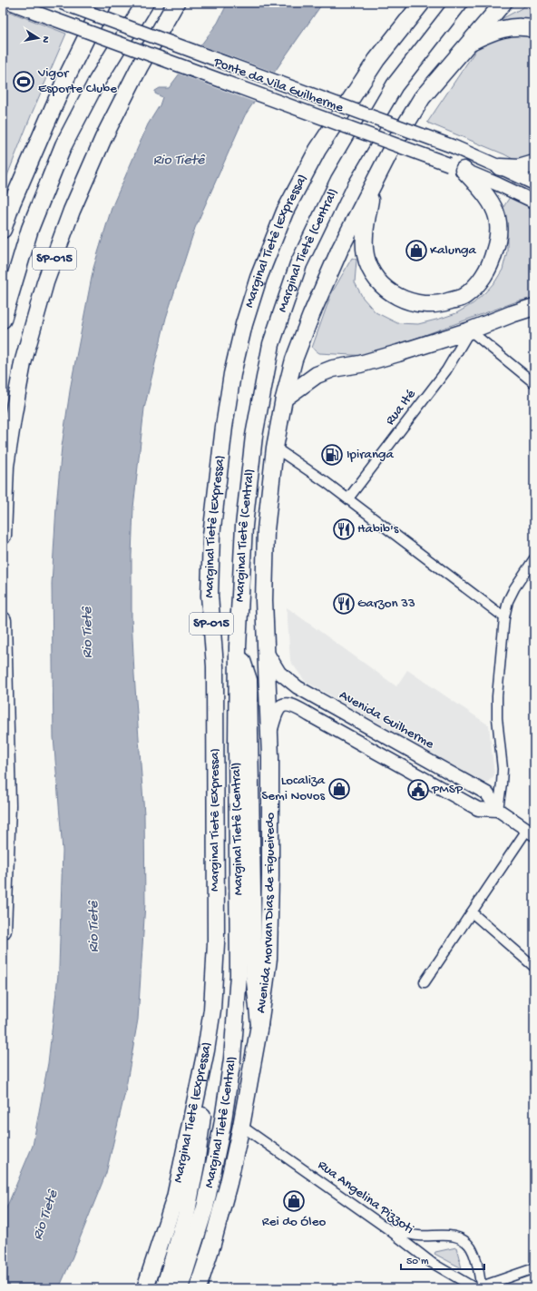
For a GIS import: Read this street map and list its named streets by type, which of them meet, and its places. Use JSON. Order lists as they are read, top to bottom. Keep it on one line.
{"streets":{"highway":["Marginal Tietê (Expressa)","Marginal Tietê (Central)","SP-015","Avenida Morvan Dias de Figueiredo"],"main road":["Ponte da Vila Guilherme","Avenida Guilherme"],"street":["Rua Ité","Rua Angelina Pizzoti"]},"crossings":[["Avenida Guilherme","Avenida Morvan Dias de Figueiredo"]],"water":["Rio Tietê"],"places":{"sports":["Vigor Esporte Clube"],"shop":["Kalunga","Localiza Semi Novos","Rei do Óleo"],"fuel station":["Ipiranga"],"restaurant":["Habib's","Garzon 33"],"public building":["PMSP"]},"scale_bar":"50 m","north":"right"}
